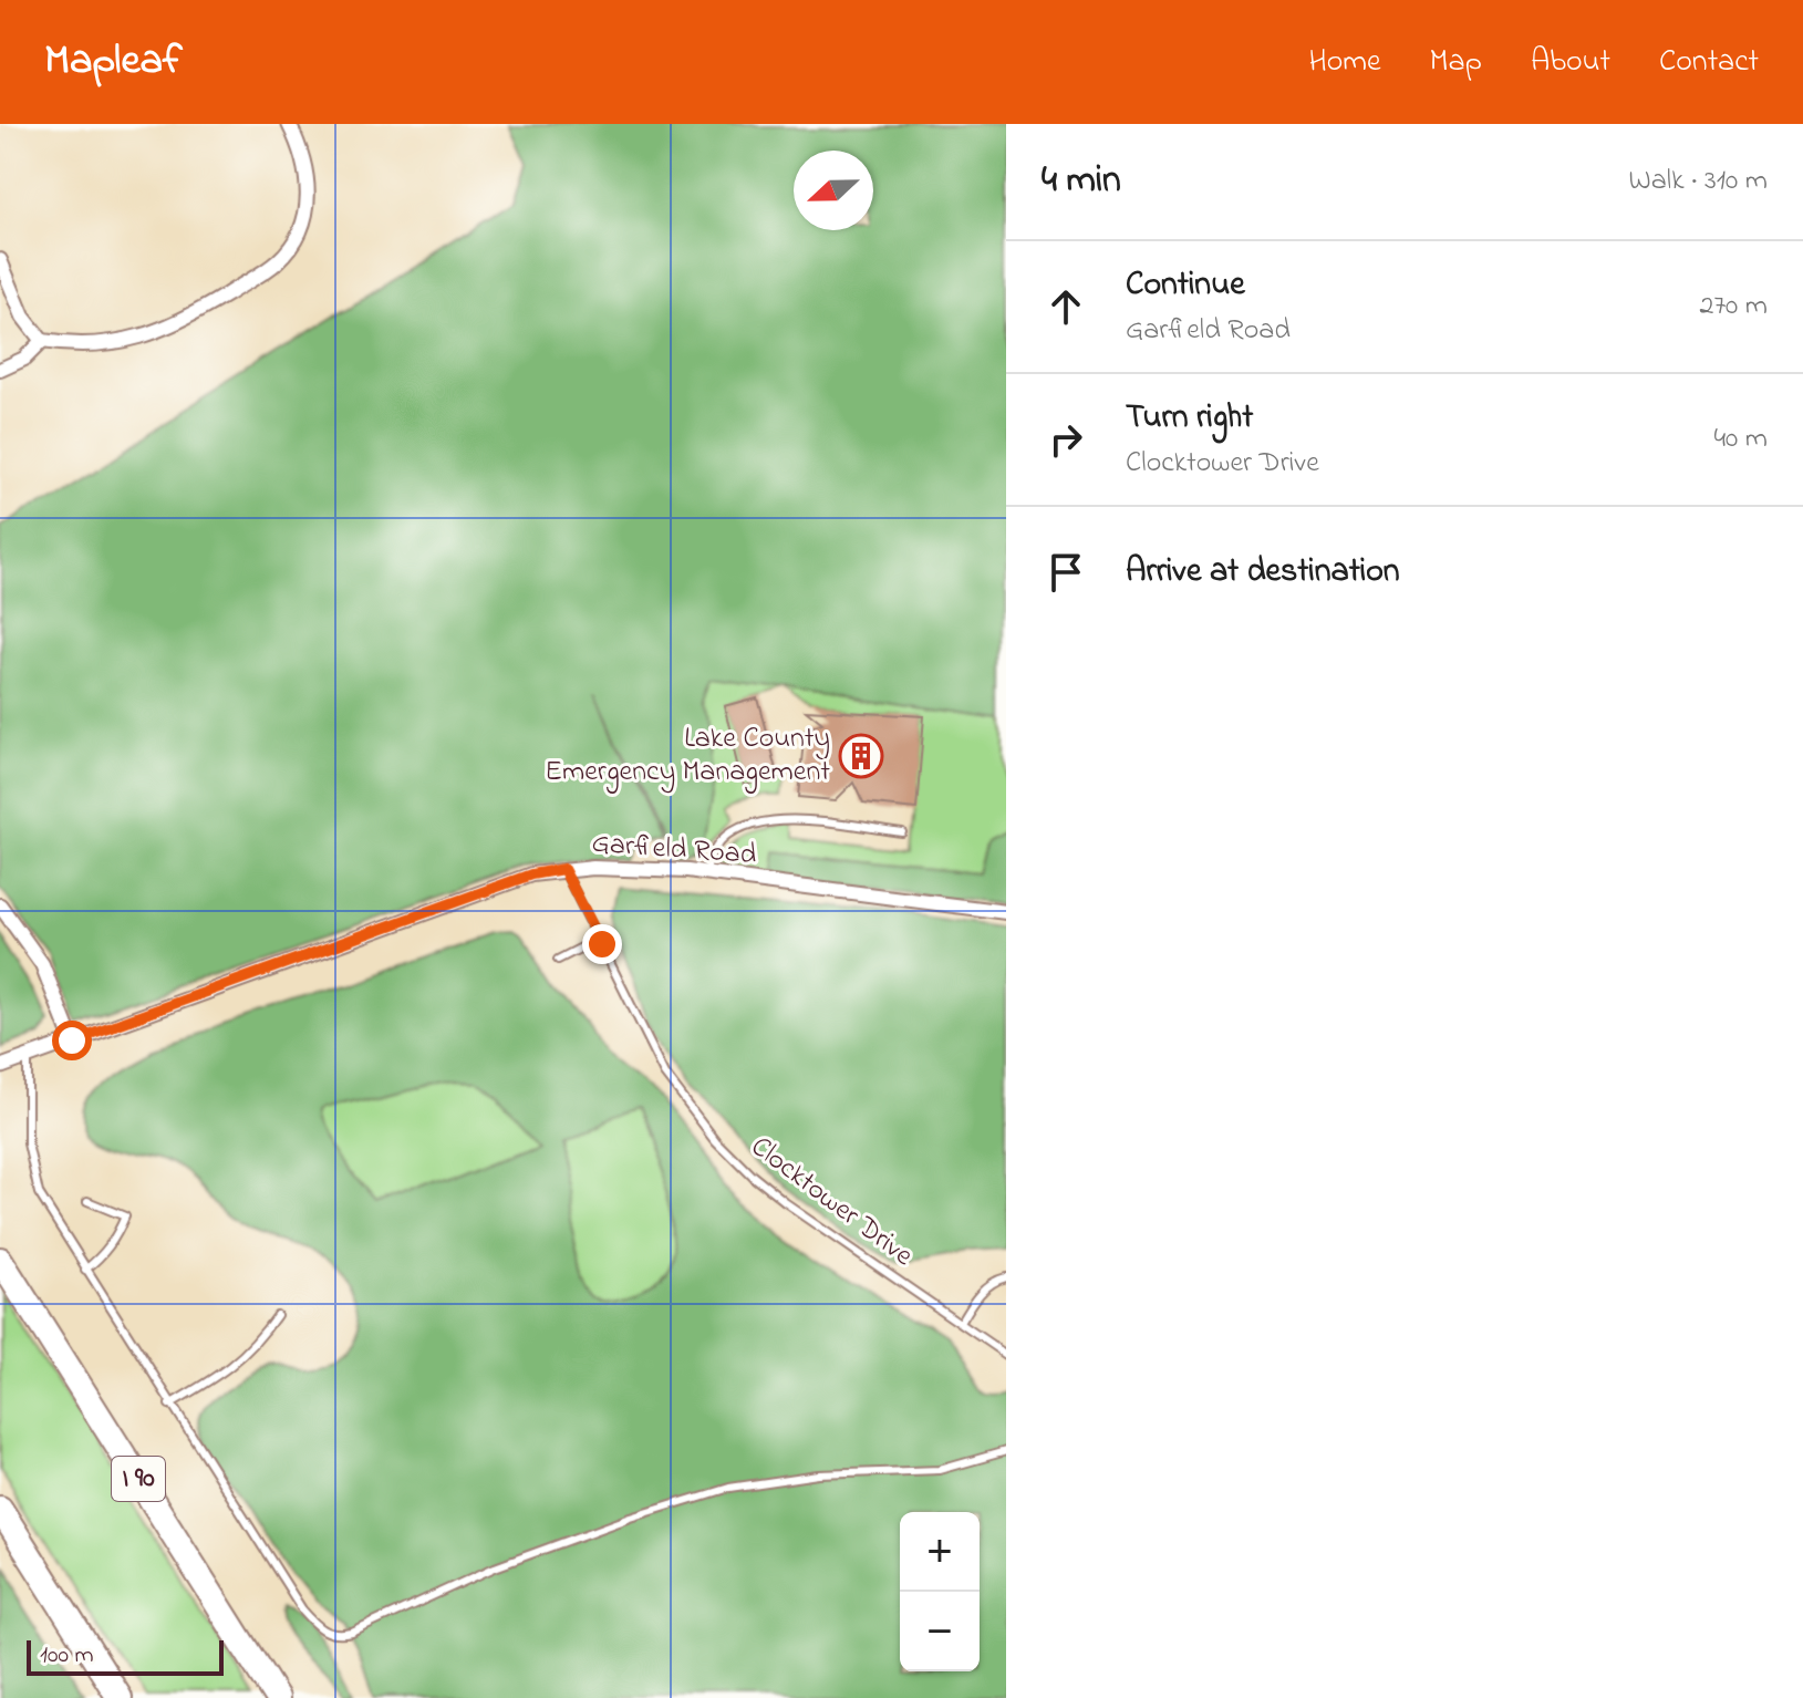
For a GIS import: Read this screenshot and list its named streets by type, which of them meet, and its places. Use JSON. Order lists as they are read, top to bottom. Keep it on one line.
{"streets":{"highway":["I 90"],"street":["Garfield Road"],"lane":["Clocktower Drive"]},"crossings":[["Garfield Road","Clocktower Drive"]],"places":{"building":["Lake County Emergency Management"]},"scale_bar":"100 m","north":"left","page":{"header":"Mapleaf","nav":["Home","Map","About","Contact"],"heading":["4 min","Walk · 310 m"],"list":[["Continue","Garfield Road","270 m"],["Turn right","Clocktower Drive","40 m"],"Arrive at destination"],"map_buttons":["+","−"],"scale":"100 m"}}
